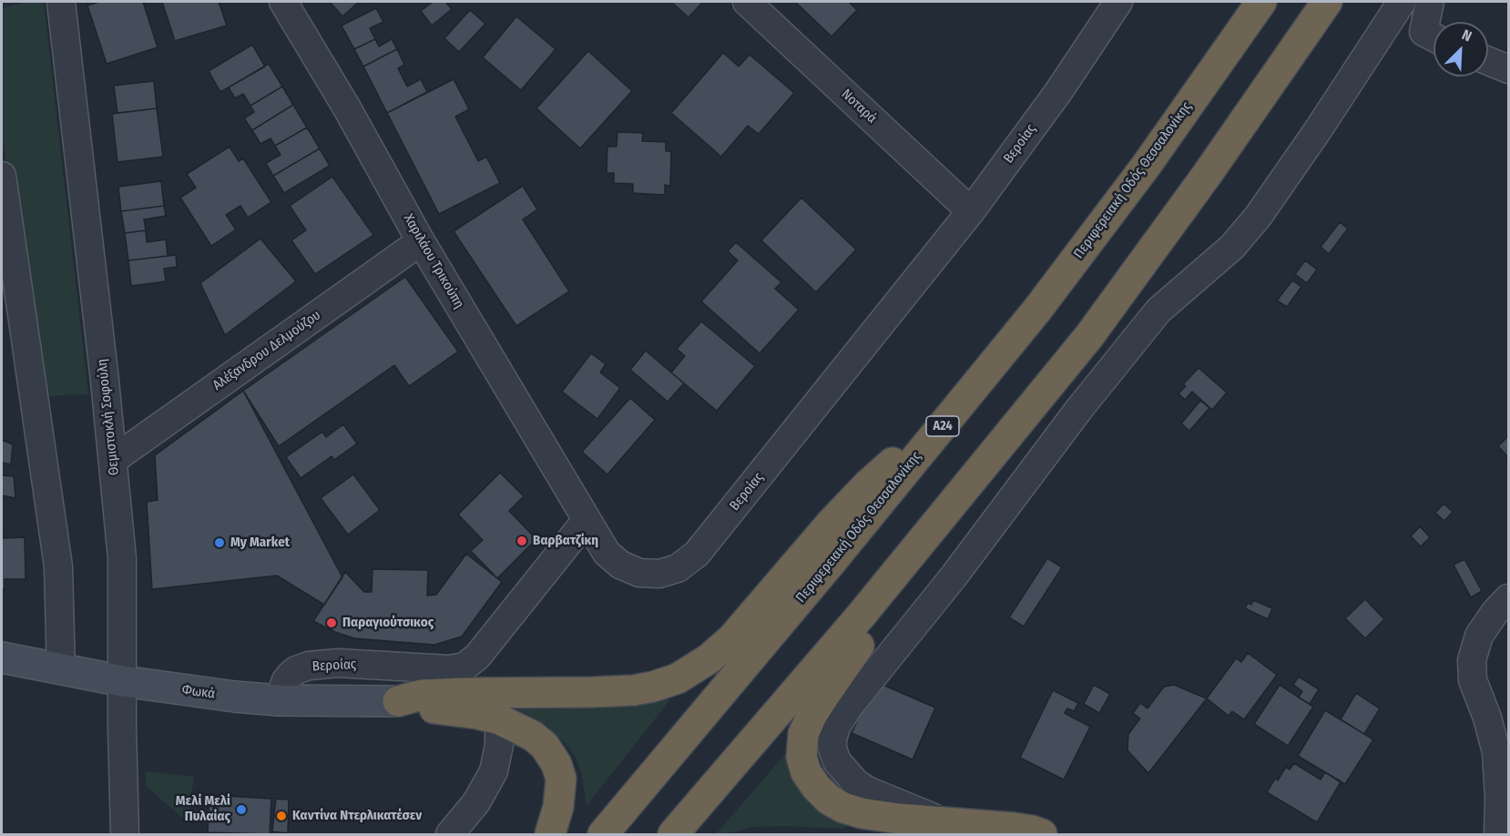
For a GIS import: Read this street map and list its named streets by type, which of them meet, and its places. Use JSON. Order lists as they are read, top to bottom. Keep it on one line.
{"streets":{"highway":["Περιφερειακή Οδός Θεσσαλονίκης","Α24"],"main road":["Φωκά"],"street":["Νοταρά","Βεροίας","Χαριλάου Τρικούπη","Αλέξανδρου Δελμούζου","Θεμιστοκλή Σοφούλη"]},"crossings":[["Νοταρά","Βεροίας"],["Βεροίας","Χαριλάου Τρικούπη"],["Βεροίας","Φωκά"],["Χαριλάου Τρικούπη","Αλέξανδρου Δελμούζου"],["Αλέξανδρου Δελμούζου","Θεμιστοκλή Σοφούλη"],["Θεμιστοκλή Σοφούλη","Φωκά"]],"places":["Βαρβατζίκη","My Market","Παραγιούτσικος","Μελί Μελί Πυλαίας","Καντίνα Ντερλικατέσεν"],"north":"top right"}
